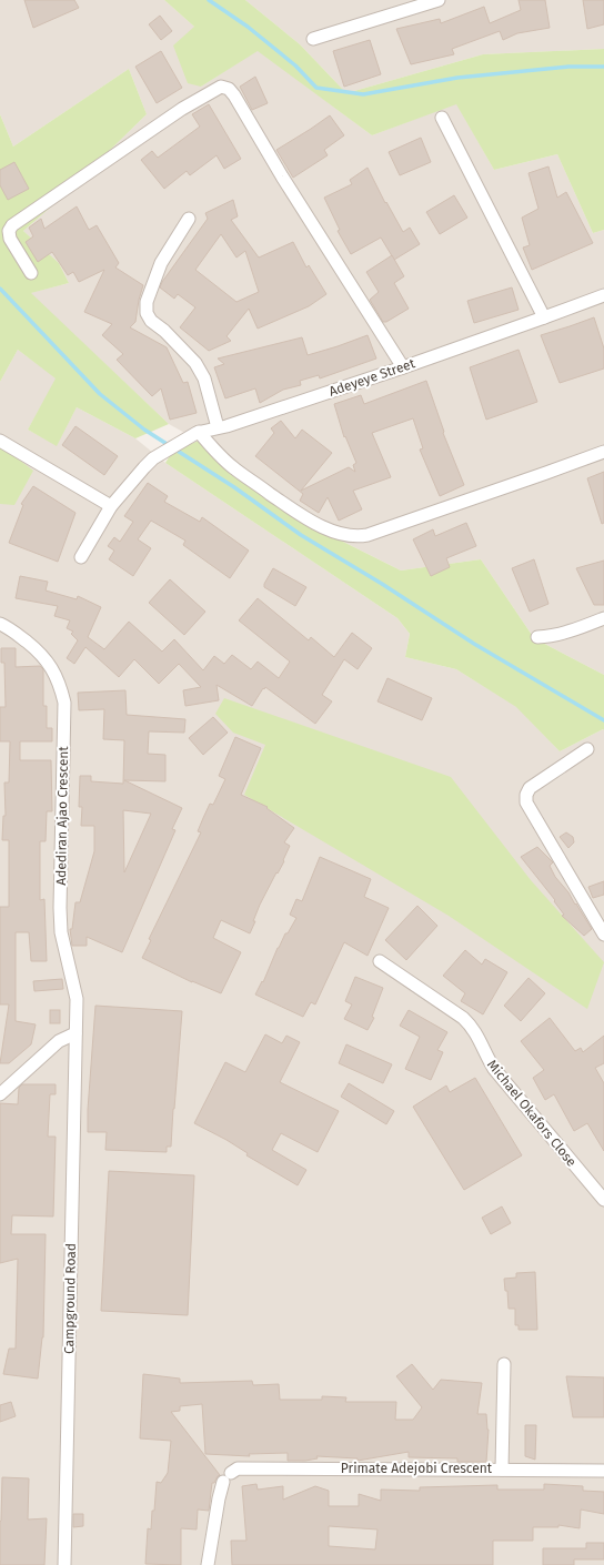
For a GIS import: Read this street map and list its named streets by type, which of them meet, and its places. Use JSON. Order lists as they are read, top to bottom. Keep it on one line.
{"streets":{"street":["Adeyeye Street","Adediran Ajao Crescent","Michael Okafors Close","Campground Road","Primate Adejobi Crescent"]},"crossings":[["Adediran Ajao Crescent","Campground Road"]]}
